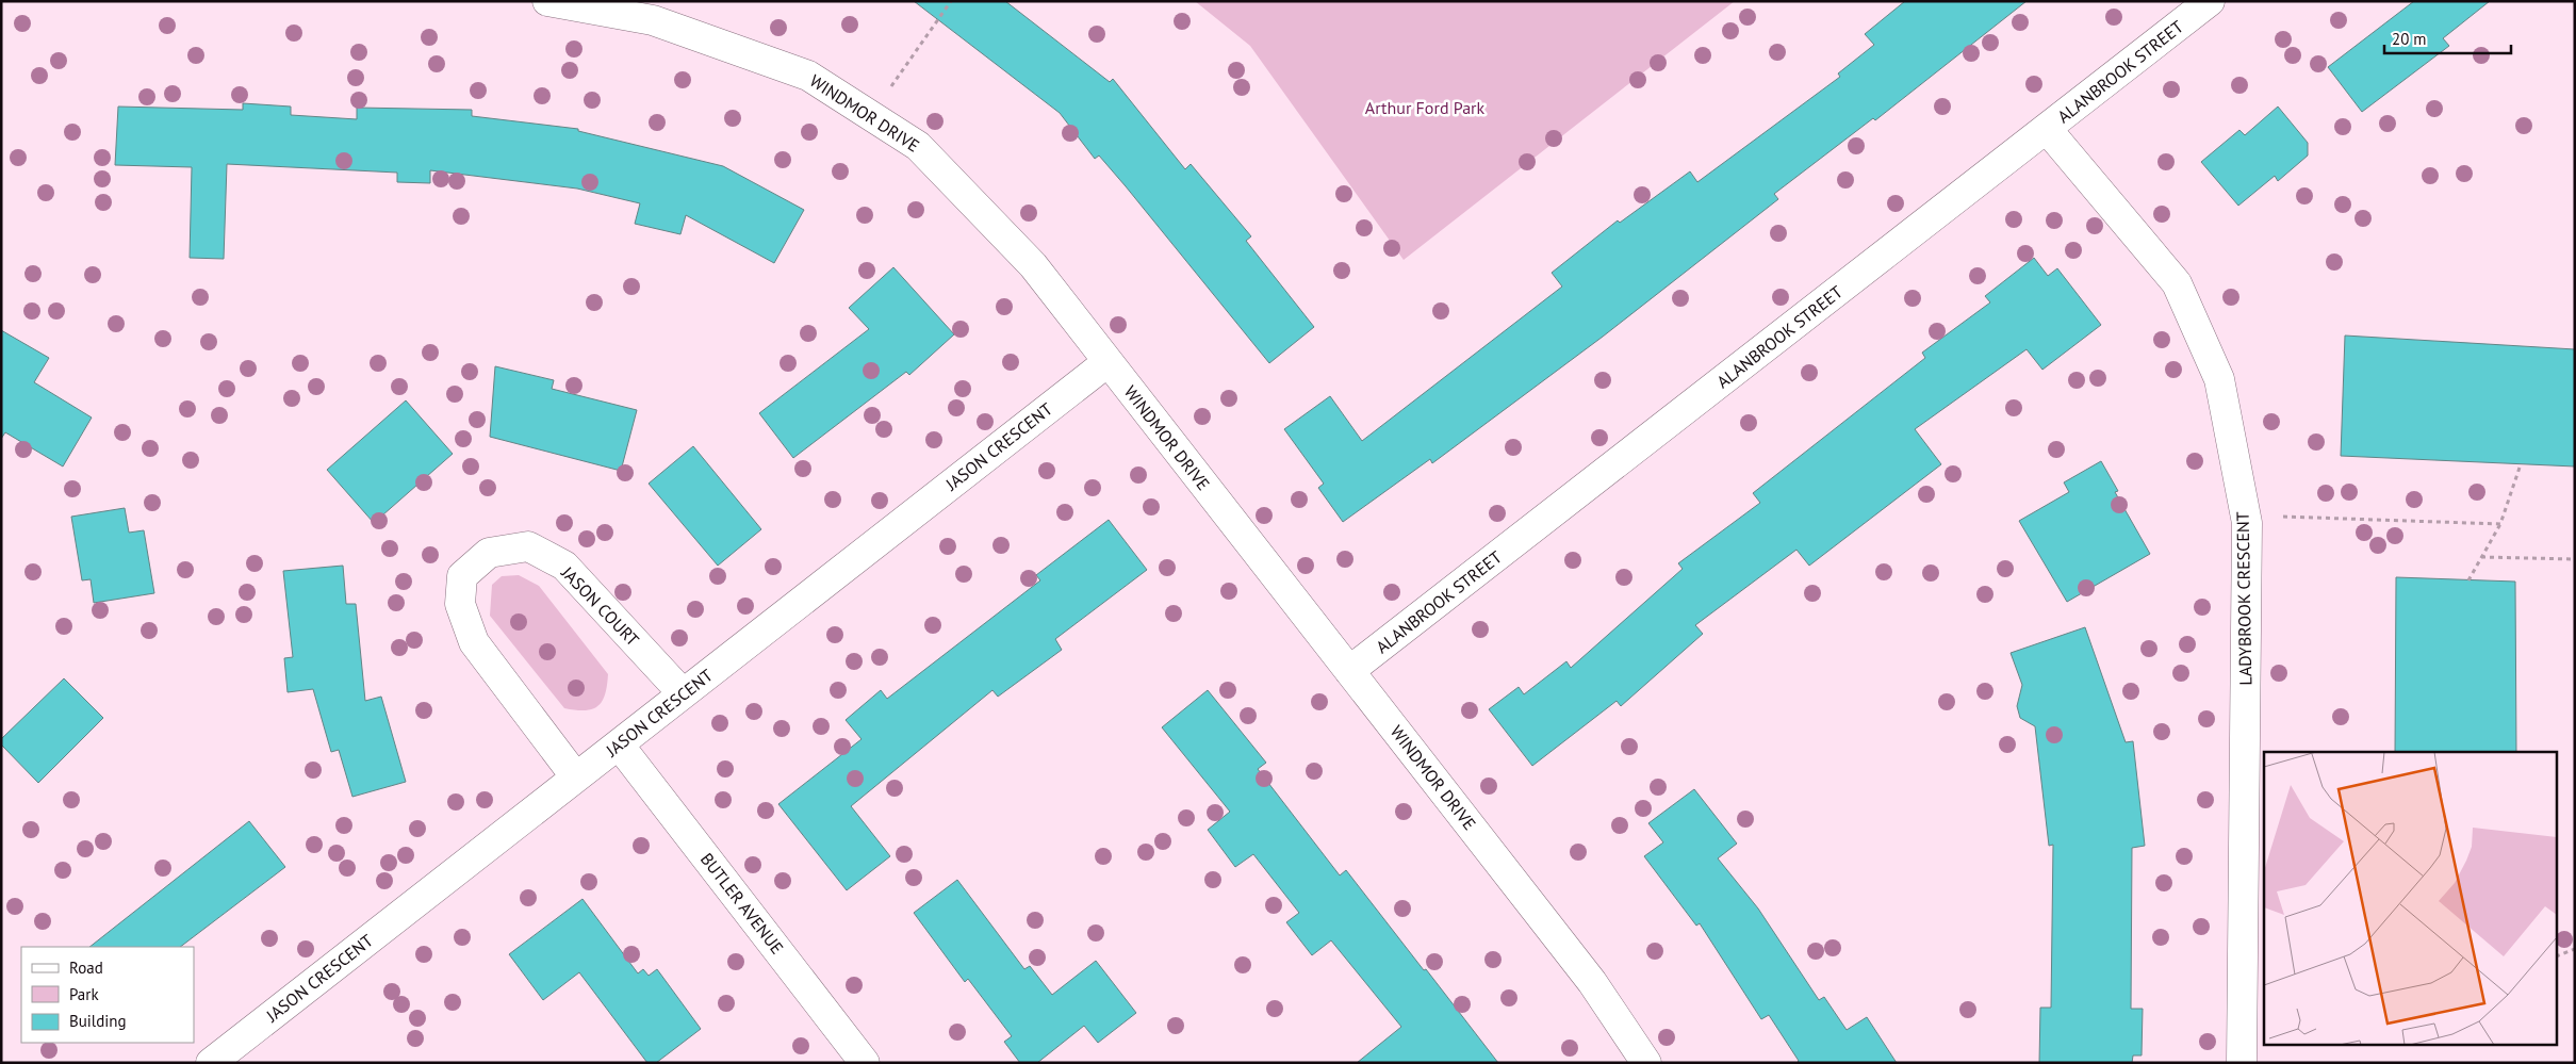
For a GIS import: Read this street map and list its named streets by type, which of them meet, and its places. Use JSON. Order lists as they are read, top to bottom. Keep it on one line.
{"streets":{"street":["ALANBROOK STREET","WINDMOR DRIVE","JASON CRESCENT","LADYBROOK CRESCENT","JASON COURT","BUTLER AVENUE"]},"crossings":[["ALANBROOK STREET","WINDMOR DRIVE"],["ALANBROOK STREET","LADYBROOK CRESCENT"],["WINDMOR DRIVE","JASON CRESCENT"],["JASON CRESCENT","JASON COURT"],["JASON CRESCENT","BUTLER AVENUE"]],"parks":["Arthur Ford Park"],"legend":["Road","Park","Building"],"scale_bar":"20 m"}
